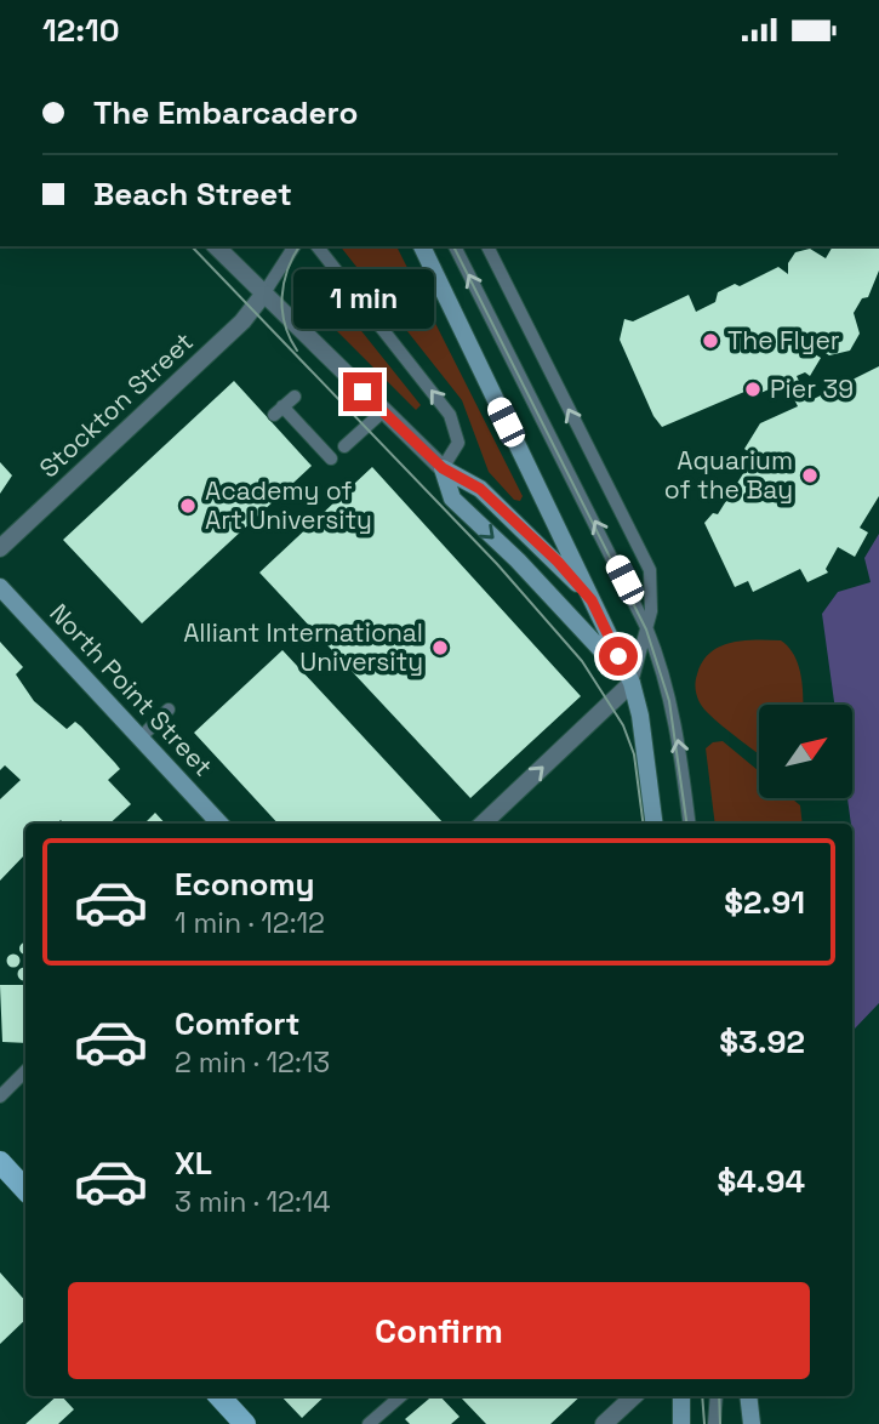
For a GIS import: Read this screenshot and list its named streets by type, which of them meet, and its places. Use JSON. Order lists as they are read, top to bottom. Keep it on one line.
{"streets":{"street":["Stockton Street","North Point Street"]},"places":["The Flyer","Pier 39","Aquarium of the Bay","Academy of Art University","Alliant International University"],"north":"top right","page":{"status":"12:10","banner":["The Embarcadero","Beach Street"],"bubble":"1 min","list":[{"name":"Economy","note":"1 min · 12:12","value":"$2.91"},{"name":"Comfort","note":"2 min · 12:13","value":"$3.92"},{"name":"XL","note":"3 min · 12:14","value":"$4.94"}],"buttons":"Confirm"}}
